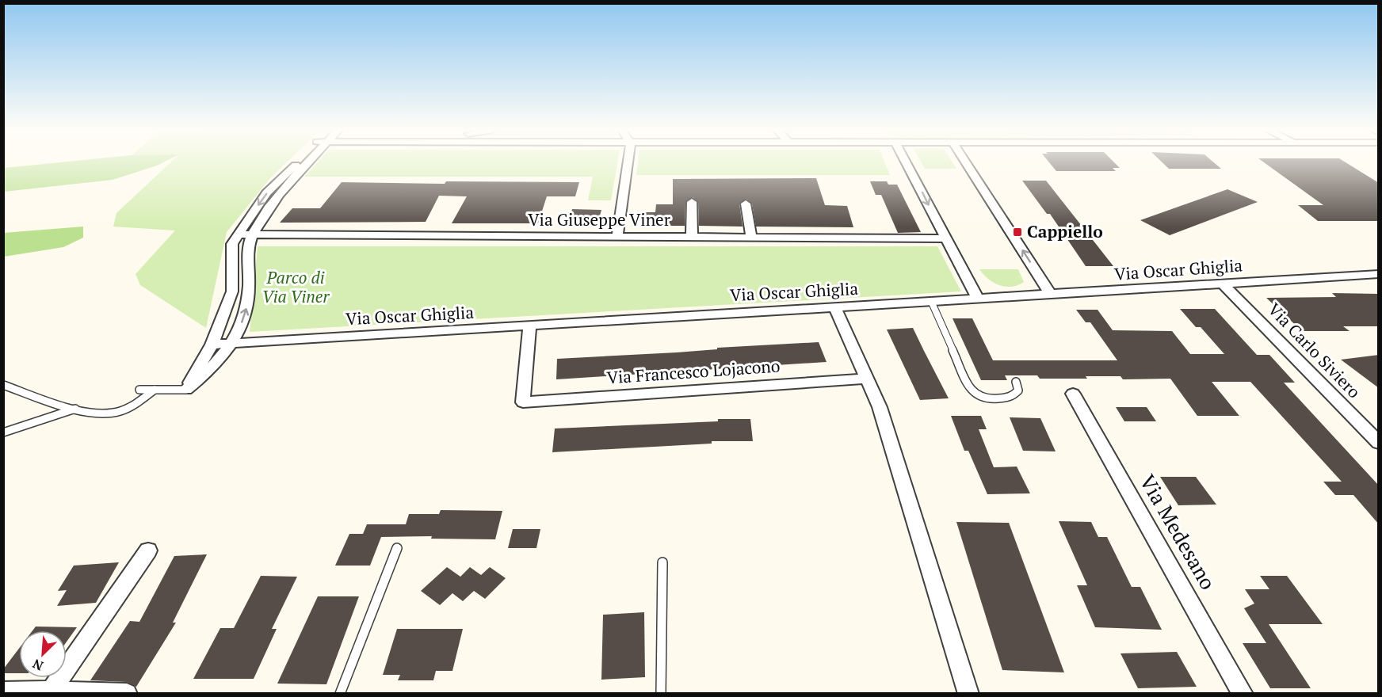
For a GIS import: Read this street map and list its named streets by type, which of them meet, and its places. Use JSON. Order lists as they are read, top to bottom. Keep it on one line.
{"streets":{"street":["Via Giuseppe Viner","Via Oscar Ghiglia","Via Carlo Siviero","Via Francesco Lojacono","Via Medesano"]},"crossings":[["Via Oscar Ghiglia","Via Carlo Siviero"],["Via Oscar Ghiglia","Via Francesco Lojacono"]],"parks":["Parco di Via Viner"],"places":{"transit":["Cappiello"]},"north":"bottom left"}
